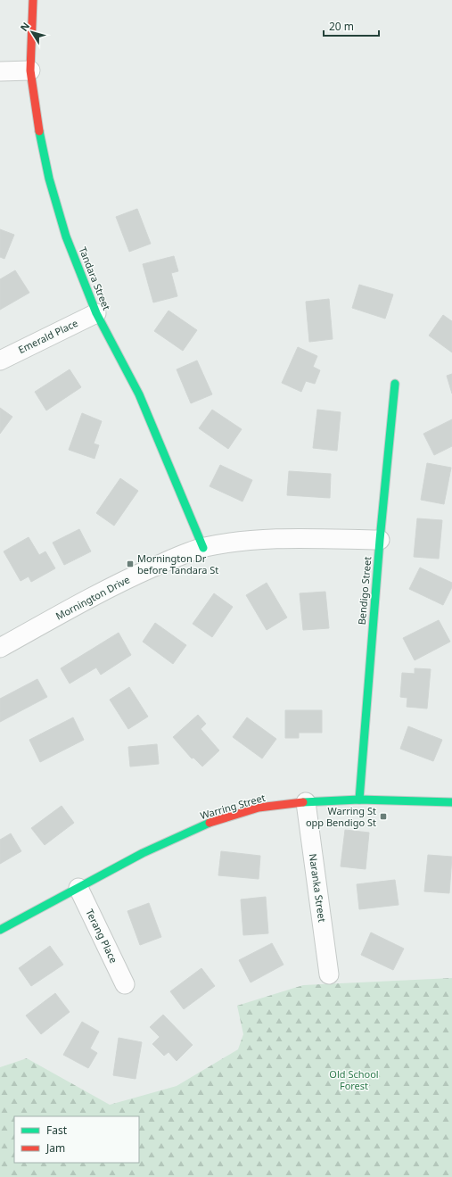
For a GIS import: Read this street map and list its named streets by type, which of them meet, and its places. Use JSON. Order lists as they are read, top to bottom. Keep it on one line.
{"streets":{"street":["Tandara Street","Emerald Place","Bendigo Street","Mornington Drive","Warring Street","Naranka Street","Terang Place"]},"crossings":[["Tandara Street","Emerald Place"],["Tandara Street","Mornington Drive"],["Bendigo Street","Mornington Drive"],["Bendigo Street","Warring Street"],["Warring Street","Naranka Street"],["Warring Street","Terang Place"]],"parks":["Old School Forest"],"places":{"transit":["Mornington Dr before Tandara St","Warring St opp Bendigo St"]},"legend":["Fast","Jam"],"scale_bar":"20 m","north":"top left"}
